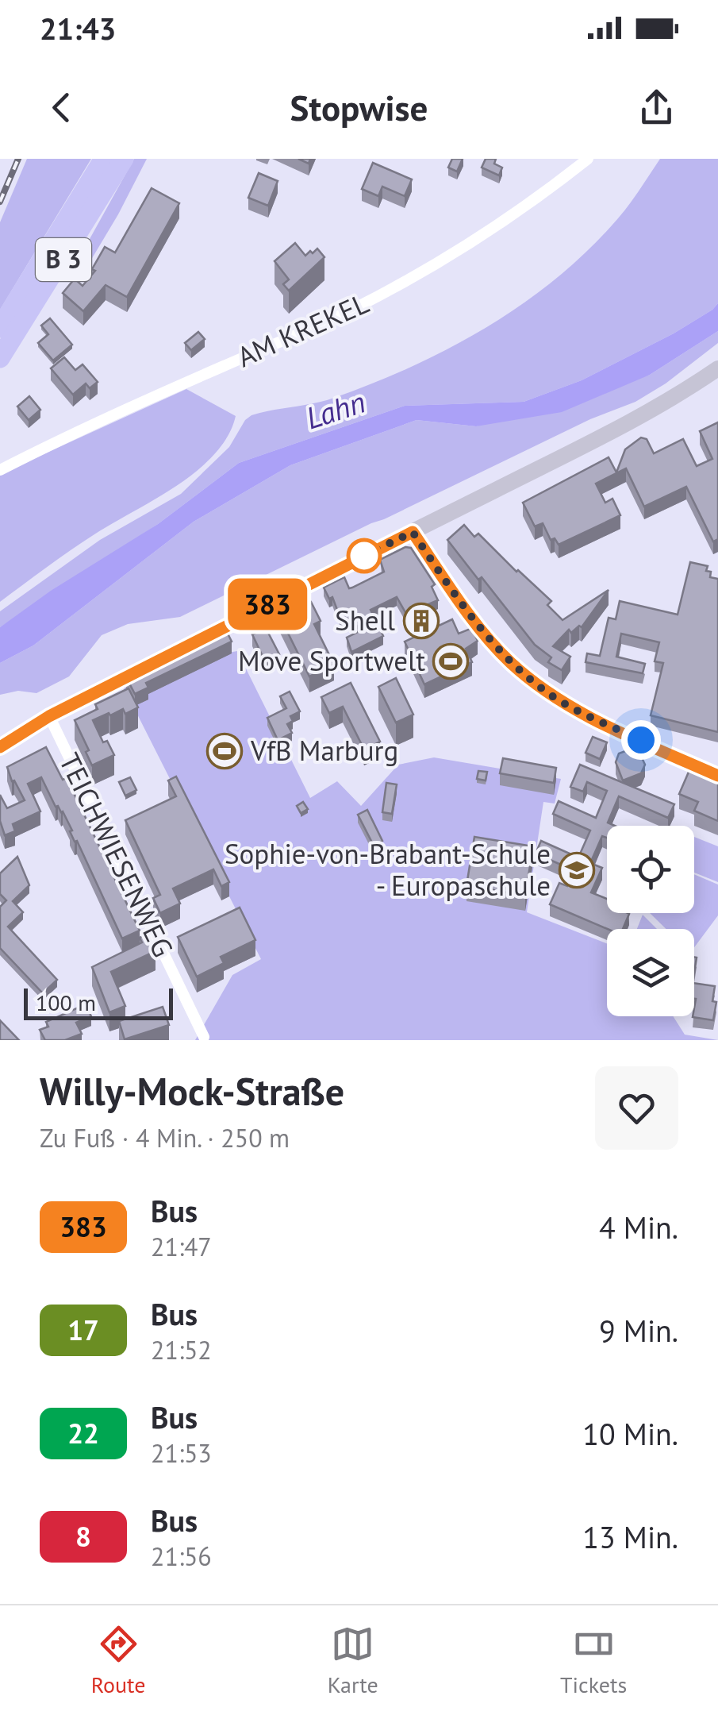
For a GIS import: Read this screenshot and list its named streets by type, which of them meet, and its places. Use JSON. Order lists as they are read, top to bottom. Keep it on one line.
{"streets":{"highway":["B 3"],"street":["AM KREKEL","TEICHWIESENWEG"]},"water":["Lahn"],"places":{"building":["Shell"],"sports":["Move Sportwelt","VfB Marburg"],"school or university":["Sophie-von-Brabant-Schule - Europaschule"]},"lines":["bus line 383"],"scale_bar":"100 m","page":{"status":"21:43","header":"Stopwise","on_map":"383","scale":"100 m","heading":["Willy-Mock-Straße","Zu Fuß · 4 Min. · 250 m"],"list":[{"mark":"383","name":"Bus","note":"21:47","value":"4 Min."},{"mark":"17","name":"Bus","note":"21:52","value":"9 Min."},{"mark":"22","name":"Bus","note":"21:53","value":"10 Min."},{"mark":"8","name":"Bus","note":"21:56","value":"13 Min."}],"tabs":["Route","Karte","Tickets"]}}
